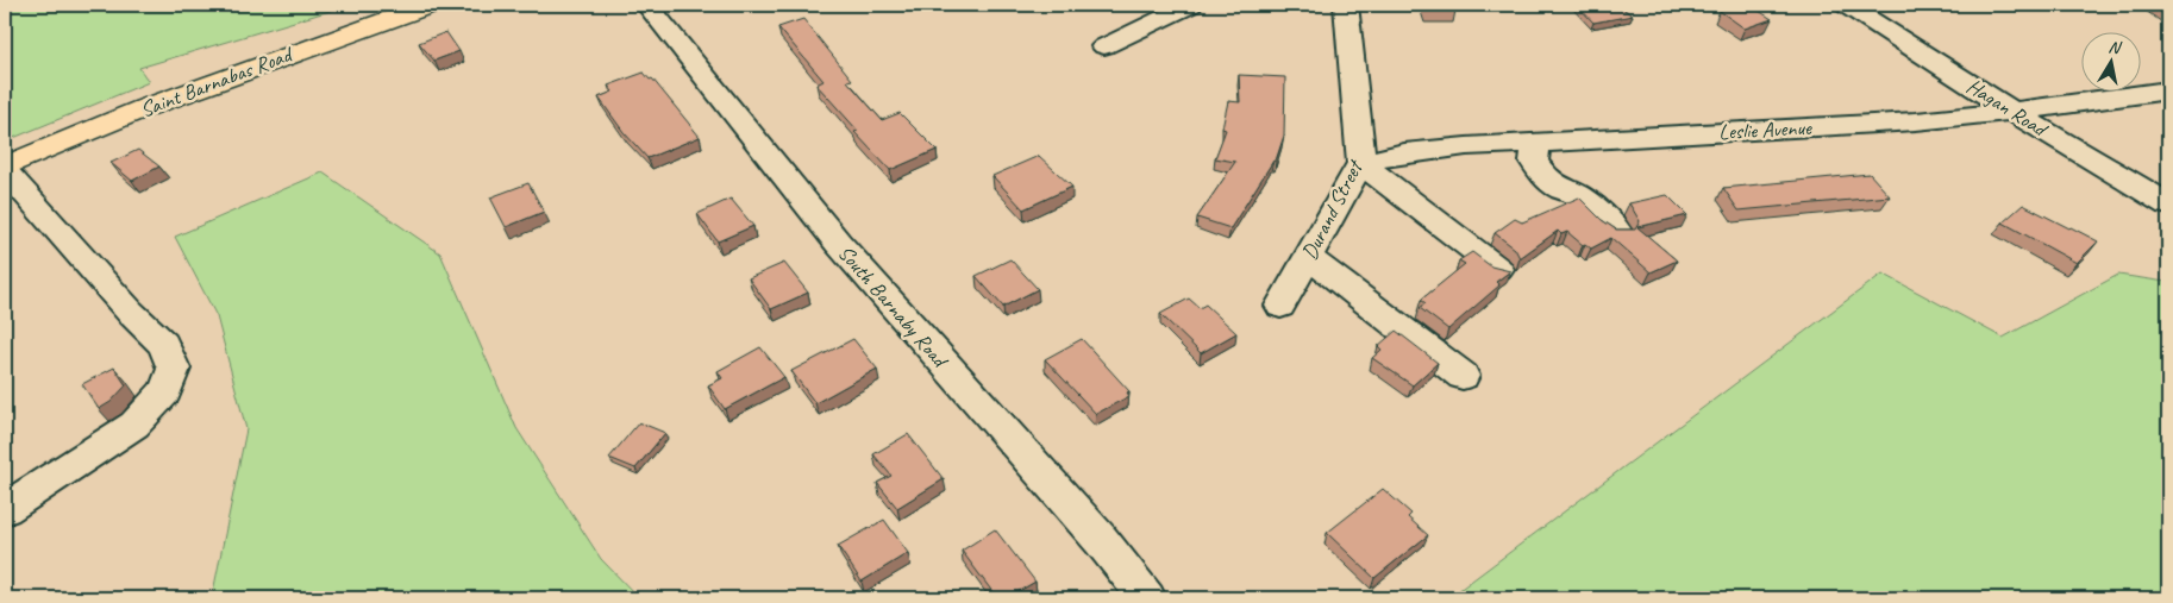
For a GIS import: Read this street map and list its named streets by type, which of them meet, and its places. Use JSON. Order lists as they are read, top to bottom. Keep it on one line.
{"streets":{"main road":["Saint Barnabas Road"],"street":["Hagan Road","Leslie Avenue","Durand Street","South Barnaby Road"]},"crossings":[["Hagan Road","Leslie Avenue"],["Leslie Avenue","Durand Street"]],"north":"top"}
